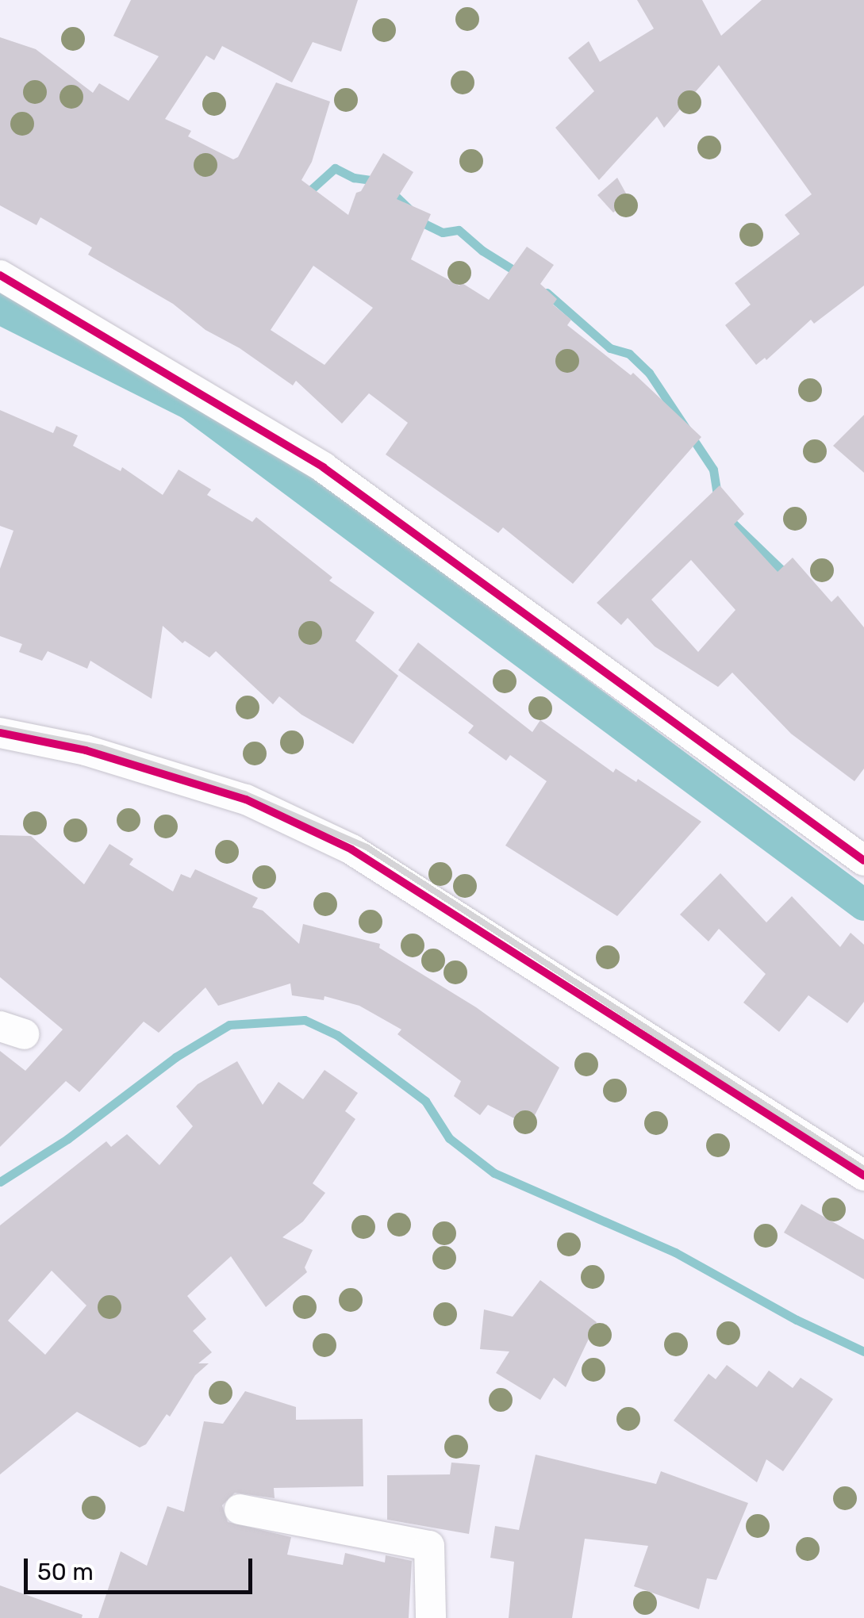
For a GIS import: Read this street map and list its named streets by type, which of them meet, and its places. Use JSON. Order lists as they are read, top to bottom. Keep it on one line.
{"scale_bar":"50 m"}
